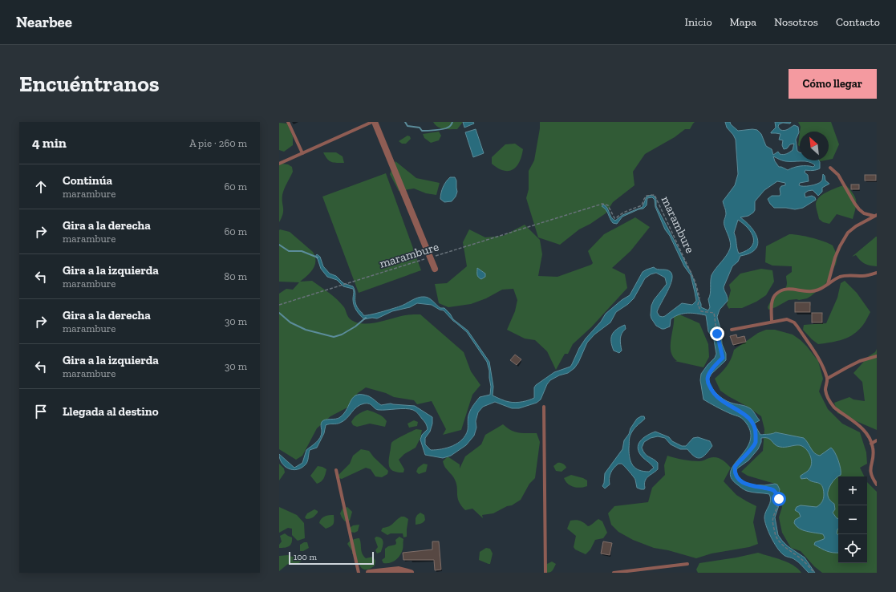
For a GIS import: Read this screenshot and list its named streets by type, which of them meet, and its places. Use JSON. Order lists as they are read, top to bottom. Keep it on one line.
{"streets":{"path":["marambure"]},"scale_bar":"100 m","north":"top left","page":{"header":"Nearbee","nav":["Inicio","Mapa","Nosotros","Contacto"],"buttons":"Cómo llegar","title":"Encuéntranos","heading":["4 min","A pie · 260 m"],"list":[["Continúa","marambure","60 m"],["Gira a la derecha","marambure","60 m"],["Gira a la izquierda","marambure","80 m"],["Gira a la derecha","marambure","30 m"],["Gira a la izquierda","marambure","30 m"],"Llegada al destino"],"map_buttons":["+","−"],"scale":"100 m"}}
